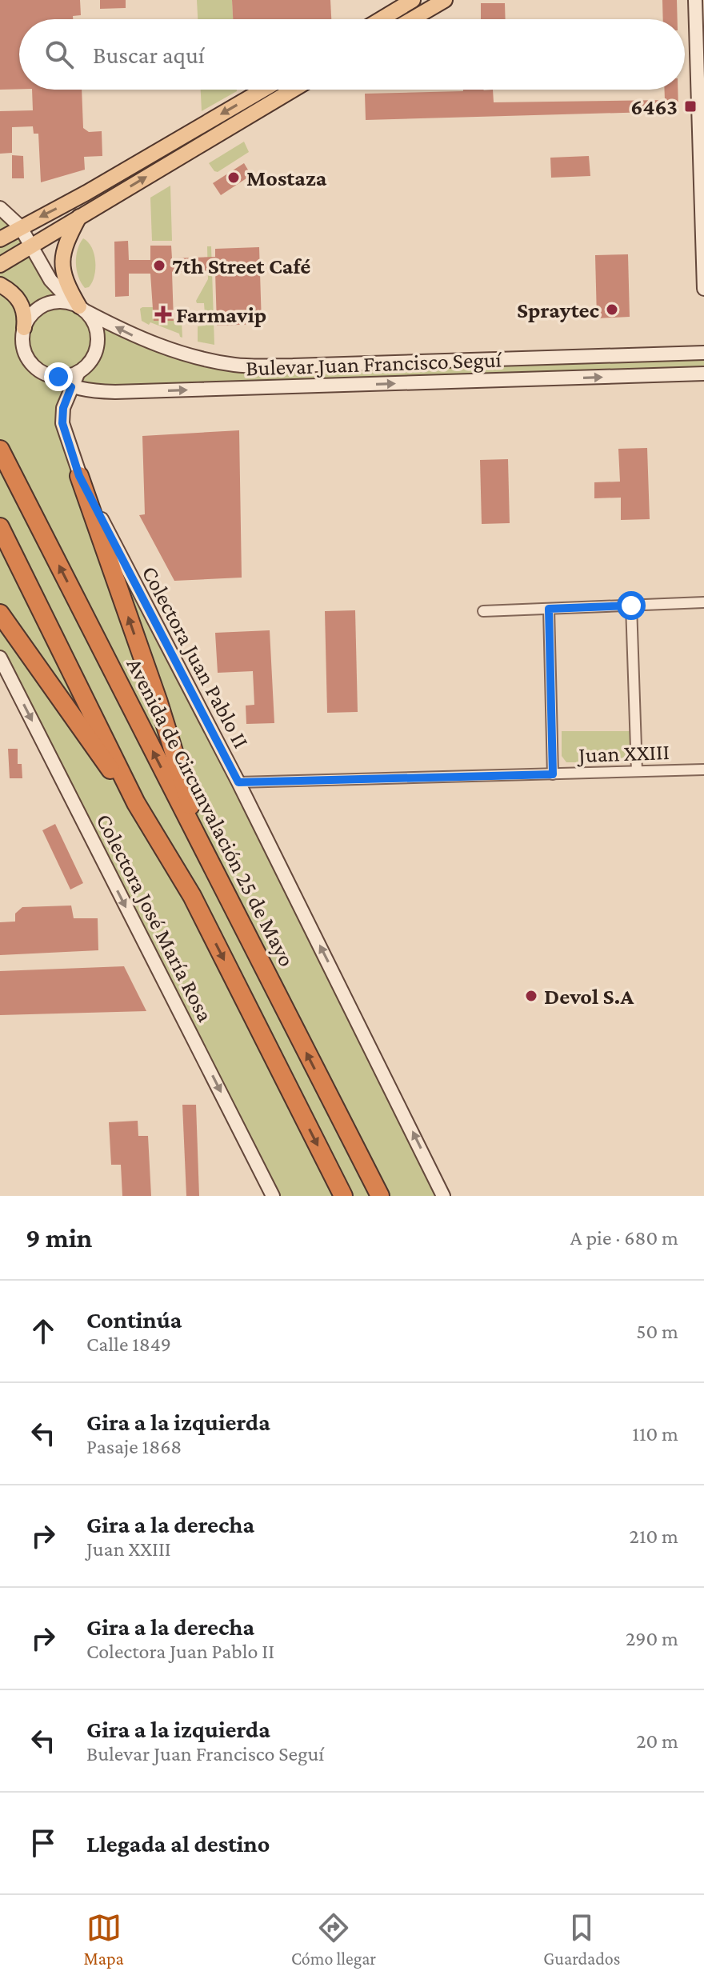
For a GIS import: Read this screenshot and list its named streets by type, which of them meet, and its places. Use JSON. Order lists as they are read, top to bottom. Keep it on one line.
{"streets":{"highway":["Avenida de Circunvalación 25 de Mayo"],"main road":["Bulevar Juan Francisco Seguí","Colectora Juan Pablo II","Colectora José María Rosa"],"street":["Juan XXIII"]},"crossings":[["Bulevar Juan Francisco Seguí","Colectora Juan Pablo II"],["Colectora Juan Pablo II","Juan XXIII"]],"one_way":["Colectora Juan Pablo II","Colectora José María Rosa"],"places":{"transit":["6463"],"other":["Mostaza","7th Street Café","Spraytec","Devol S.A"],"health":["Farmavip"]},"page":{"search":"Buscar aquí","heading":["9 min","A pie · 680 m"],"list":[["Continúa","Calle 1849","50 m"],["Gira a la izquierda","Pasaje 1868","110 m"],["Gira a la derecha","Juan XXIII","210 m"],["Gira a la derecha","Colectora Juan Pablo II","290 m"],["Gira a la izquierda","Bulevar Juan Francisco Seguí","20 m"],"Llegada al destino"],"nav":["Mapa","Cómo llegar","Guardados"]}}
